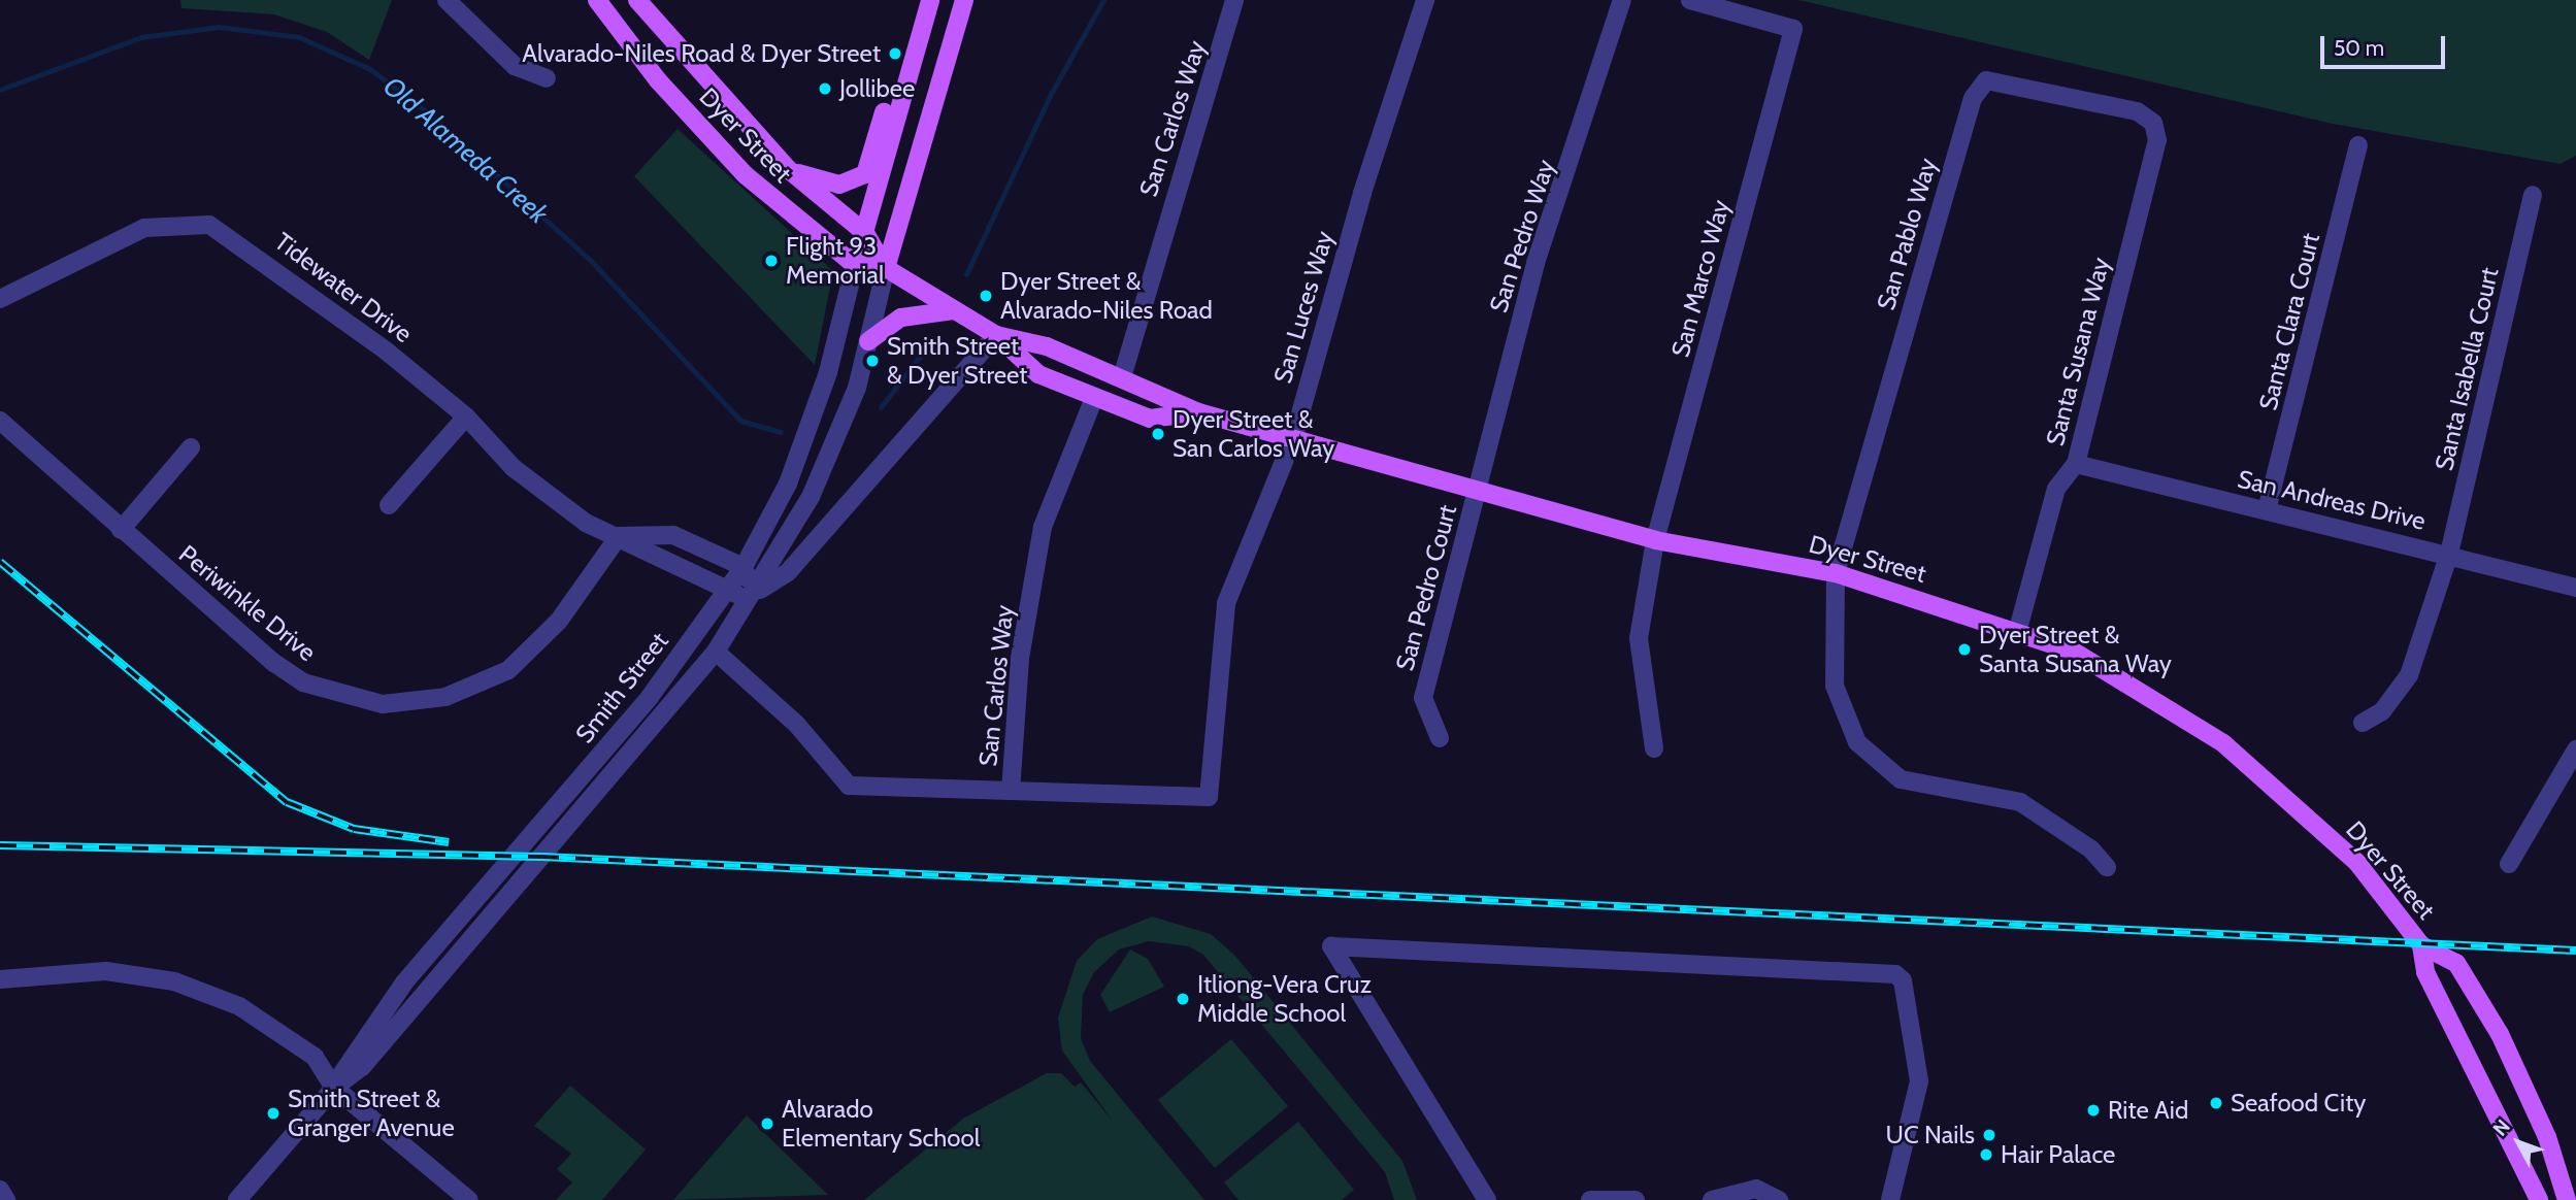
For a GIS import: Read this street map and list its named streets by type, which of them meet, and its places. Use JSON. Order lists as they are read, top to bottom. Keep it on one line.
{"streets":{"main road":["Dyer Street"],"street":["San Carlos Way","San Pablo Way","San Pedro Way","San Marco Way","Tidewater Drive","San Luces Way","Santa Clara Court","Santa Susana Way","Santa Isabella Court","San Andreas Drive","San Pedro Court","Periwinkle Drive","Smith Street"]},"crossings":[["San Carlos Way","Dyer Street"],["San Carlos Way","San Luces Way"],["Dyer Street","San Pablo Way"],["Dyer Street","San Pedro Way"],["Dyer Street","San Marco Way"],["Dyer Street","San Luces Way"],["Dyer Street","Santa Susana Way"],["Dyer Street","San Pedro Court"],["Dyer Street","Smith Street"],["San Pablo Way","Santa Susana Way"],["San Pedro Way","San Pedro Court"],["Tidewater Drive","Periwinkle Drive"],["Tidewater Drive","Smith Street"],["Santa Clara Court","San Andreas Drive"],["Santa Susana Way","San Andreas Drive"],["Santa Isabella Court","San Andreas Drive"]],"water":["Old Alameda Creek"],"places":["Alvarado-Niles Road & Dyer Street","Jollibee","Flight 93 Memorial","Dyer Street & Alvarado-Niles Road","Smith Street & Dyer Street","Dyer Street & San Carlos Way","Dyer Street & Santa Susana Way","Itliong-Vera Cruz Middle School","Seafood City","Rite Aid","Smith Street & Granger Avenue","Alvarado Elementary School","UC Nails","Hair Palace"],"scale_bar":"50 m","north":"top left"}
